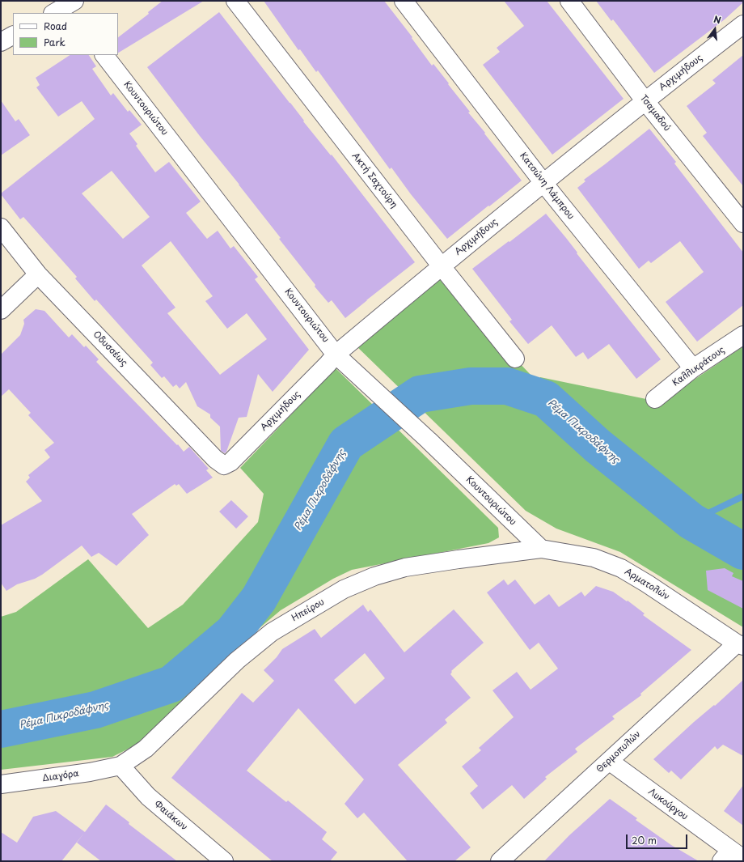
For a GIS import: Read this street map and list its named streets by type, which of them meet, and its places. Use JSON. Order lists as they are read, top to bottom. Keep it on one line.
{"streets":{"street":["Αρχιμήδους","Κουντουριώτου","Τσαμαδού","Ακτή Σαχτούρη","Κατσώνη Λάμπρου","Οδυσσέως","Καλλικράτους","Αρματολών","Ηπείρου","Θερμοπυλών","Διαγόρα","Λυκούργου","Φαιάκων"]},"crossings":[["Αρχιμήδους","Κουντουριώτου"],["Αρχιμήδους","Τσαμαδού"],["Αρχιμήδους","Ακτή Σαχτούρη"],["Αρχιμήδους","Κατσώνη Λάμπρου"],["Αρχιμήδους","Οδυσσέως"],["Κουντουριώτου","Αρματολών"],["Κουντουριώτου","Ηπείρου"],["Κατσώνη Λάμπρου","Καλλικράτους"],["Αρματολών","Ηπείρου"],["Αρματολών","Θερμοπυλών"],["Ηπείρου","Διαγόρα"],["Ηπείρου","Φαιάκων"],["Θερμοπυλών","Λυκούργου"],["Διαγόρα","Φαιάκων"]],"water":["Ρέμα Πικροδάφνης"],"legend":["Road","Park"],"scale_bar":"20 m","north":"top"}
